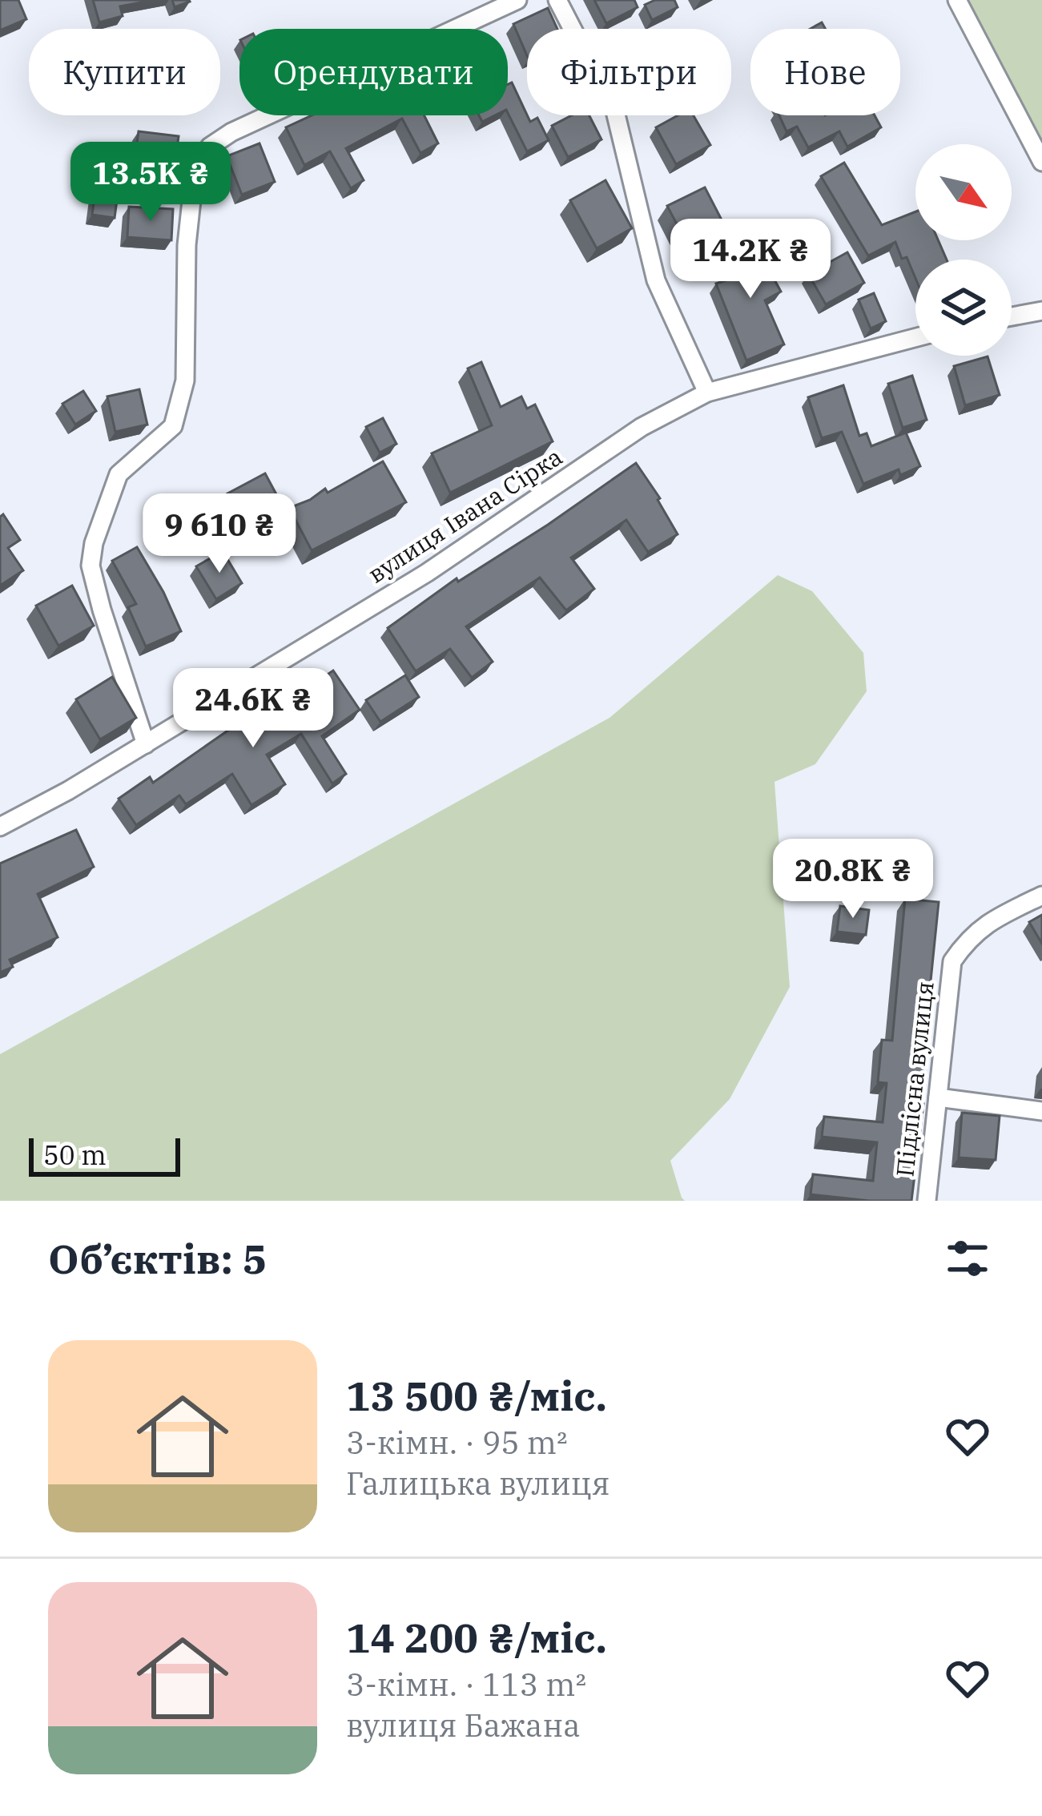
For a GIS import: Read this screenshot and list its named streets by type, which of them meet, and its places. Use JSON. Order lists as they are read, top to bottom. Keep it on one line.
{"streets":{"street":["вулиця Івана Сірка","Підлісна вулиця"]},"scale_bar":"50 m","north":"bottom right","page":{"chip":["Купити","Орендувати","Фільтри","Нове"],"price":["13.5K ₴","14.2K ₴","9 610 ₴","24.6K ₴","20.8K ₴"],"scale":"50 m","heading":"Об’єктів: 5","list":[{"name":"13 500 ₴/міс.","note":"3-кімн. · 95 m² · Галицька вулиця"},{"name":"14 200 ₴/міс.","note":"3-кімн. · 113 m² · вулиця Бажана"}]}}
